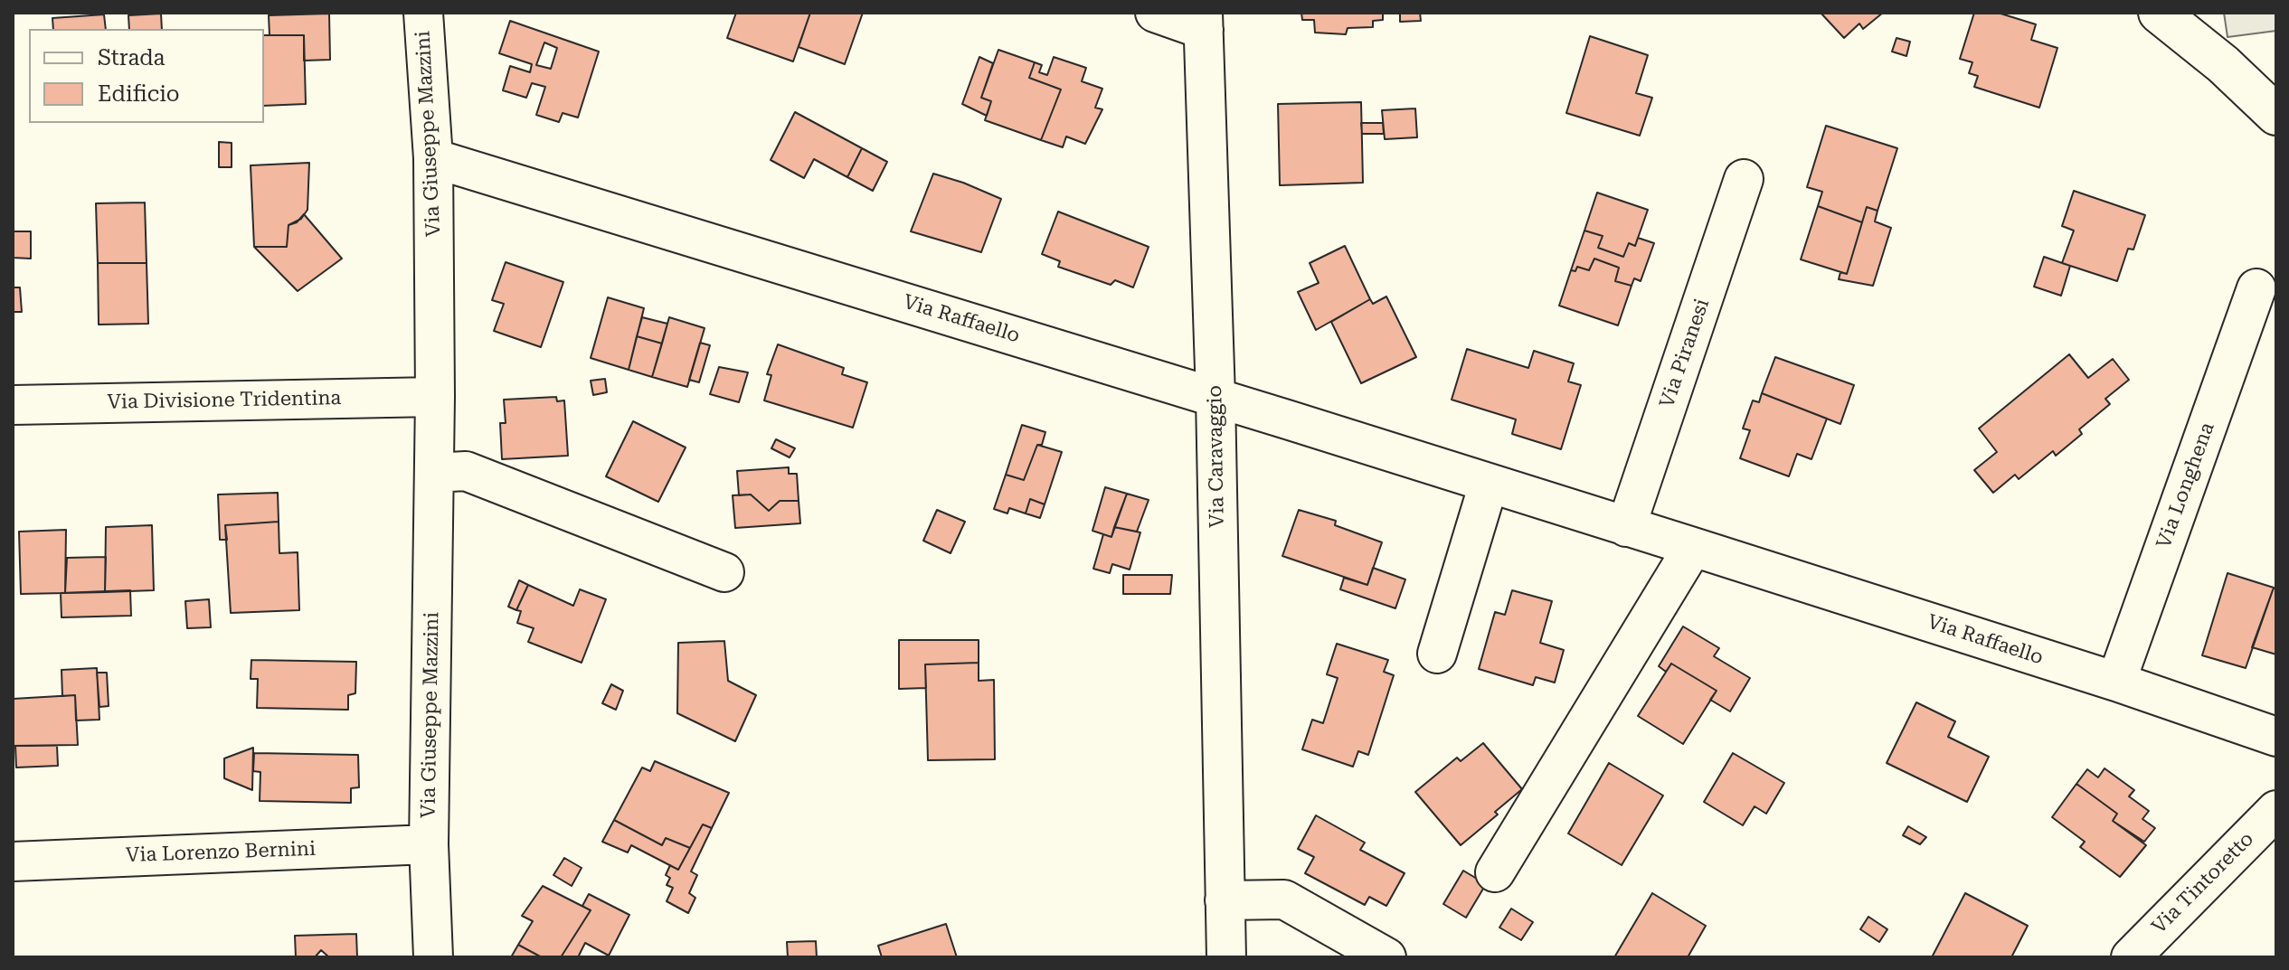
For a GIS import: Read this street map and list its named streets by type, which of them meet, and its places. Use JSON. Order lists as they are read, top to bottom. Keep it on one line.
{"streets":{"street":["Via Giuseppe Mazzini","Via Raffaello","Via Piranesi","Via Divisione Tridentina","Via Caravaggio","Via Longhena","Via Lorenzo Bernini","Via Tintoretto"]},"crossings":[["Via Giuseppe Mazzini","Via Raffaello"],["Via Giuseppe Mazzini","Via Divisione Tridentina"],["Via Giuseppe Mazzini","Via Lorenzo Bernini"],["Via Raffaello","Via Piranesi"],["Via Raffaello","Via Caravaggio"],["Via Raffaello","Via Longhena"]],"legend":["Strada","Edificio"]}
